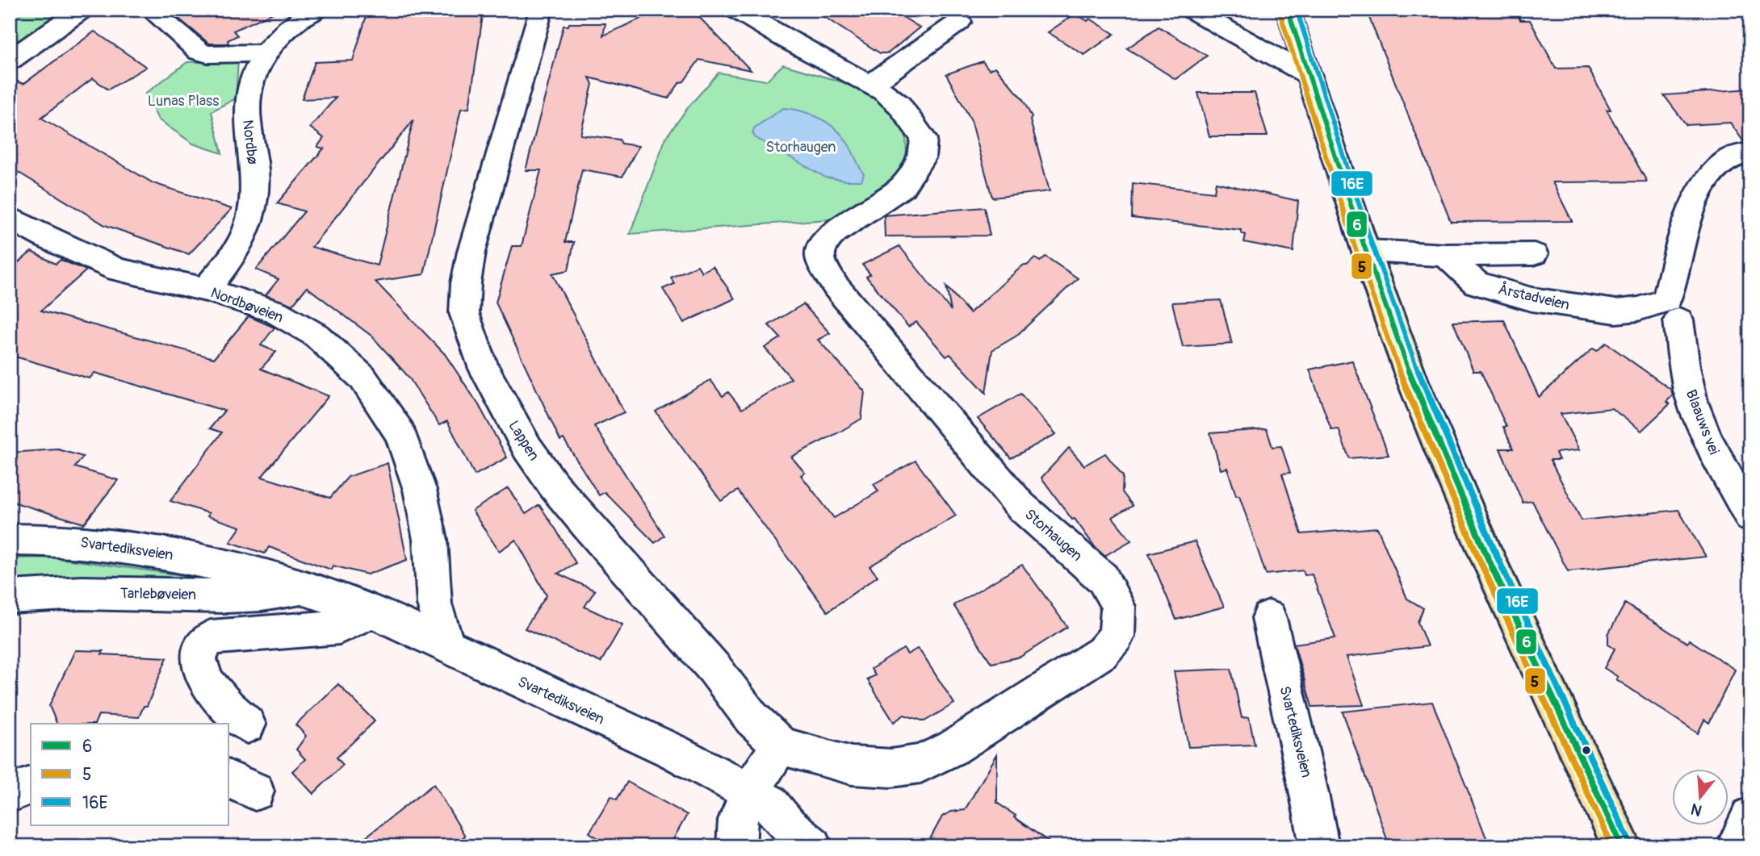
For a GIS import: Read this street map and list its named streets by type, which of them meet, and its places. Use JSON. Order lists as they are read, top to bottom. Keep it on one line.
{"streets":{"street":["Nordbø","Årstadveien","Nordbøveien","Blaauws vei","Lappen","Storhaugen","Svartediksveien","Tarlebøveien"]},"crossings":[["Nordbø","Nordbøveien"],["Nordbøveien","Svartediksveien"],["Lappen","Storhaugen"],["Svartediksveien","Tarlebøveien"]],"parks":["Lunas Plass","Storhaugen"],"lines":["transit line 6","transit line 16E","transit line 5"],"legend":["6","5","16E"],"north":"bottom"}
